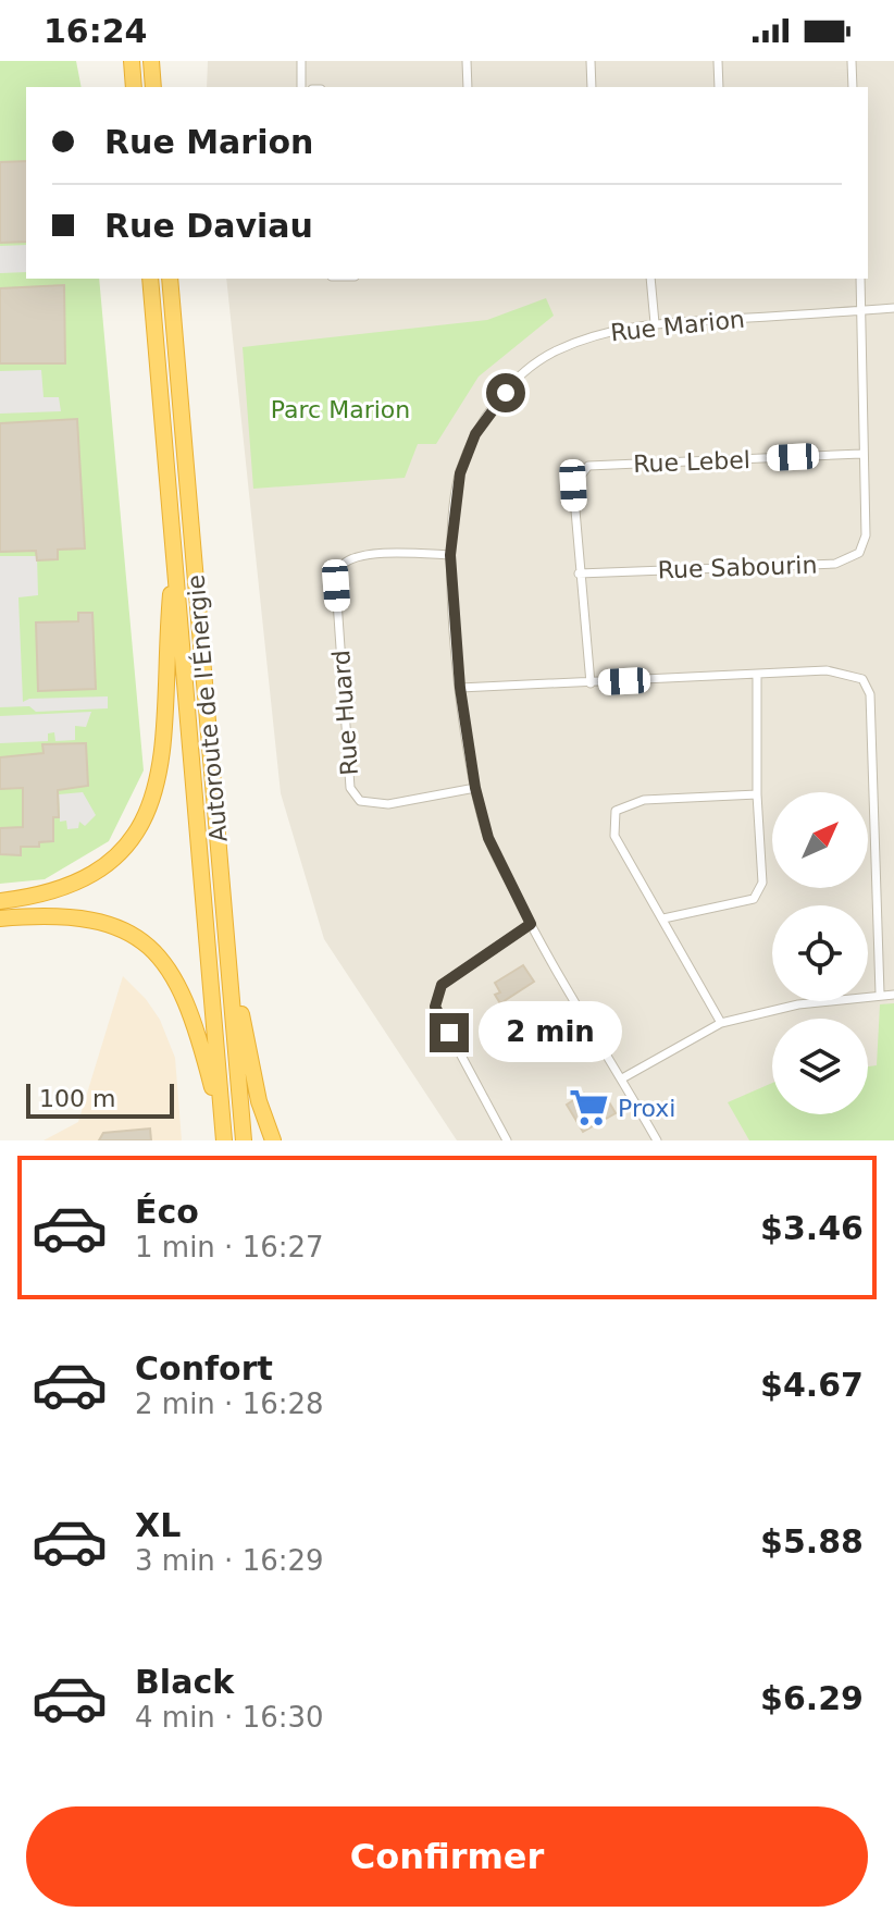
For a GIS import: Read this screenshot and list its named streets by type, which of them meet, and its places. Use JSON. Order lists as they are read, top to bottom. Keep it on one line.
{"streets":{"highway":["Autoroute de l'Énergie"],"street":["Rue Marion","Rue Lebel","Rue Sabourin","Rue Huard"]},"crossings":[["Rue Marion","Rue Sabourin"],["Rue Marion","Rue Huard"],["Rue Lebel","Rue Sabourin"]],"parks":["Parc Marion"],"places":{"supermarket":["Proxi"]},"scale_bar":"100 m","north":"top right","page":{"status":"16:24","banner":["Rue Marion","Rue Daviau"],"bubble":"2 min","scale":"100 m","list":[{"name":"Éco","note":"1 min · 16:27","value":"$3.46"},{"name":"Confort","note":"2 min · 16:28","value":"$4.67"},{"name":"XL","note":"3 min · 16:29","value":"$5.88"},{"name":"Black","note":"4 min · 16:30","value":"$6.29"}],"buttons":"Confirmer"}}
